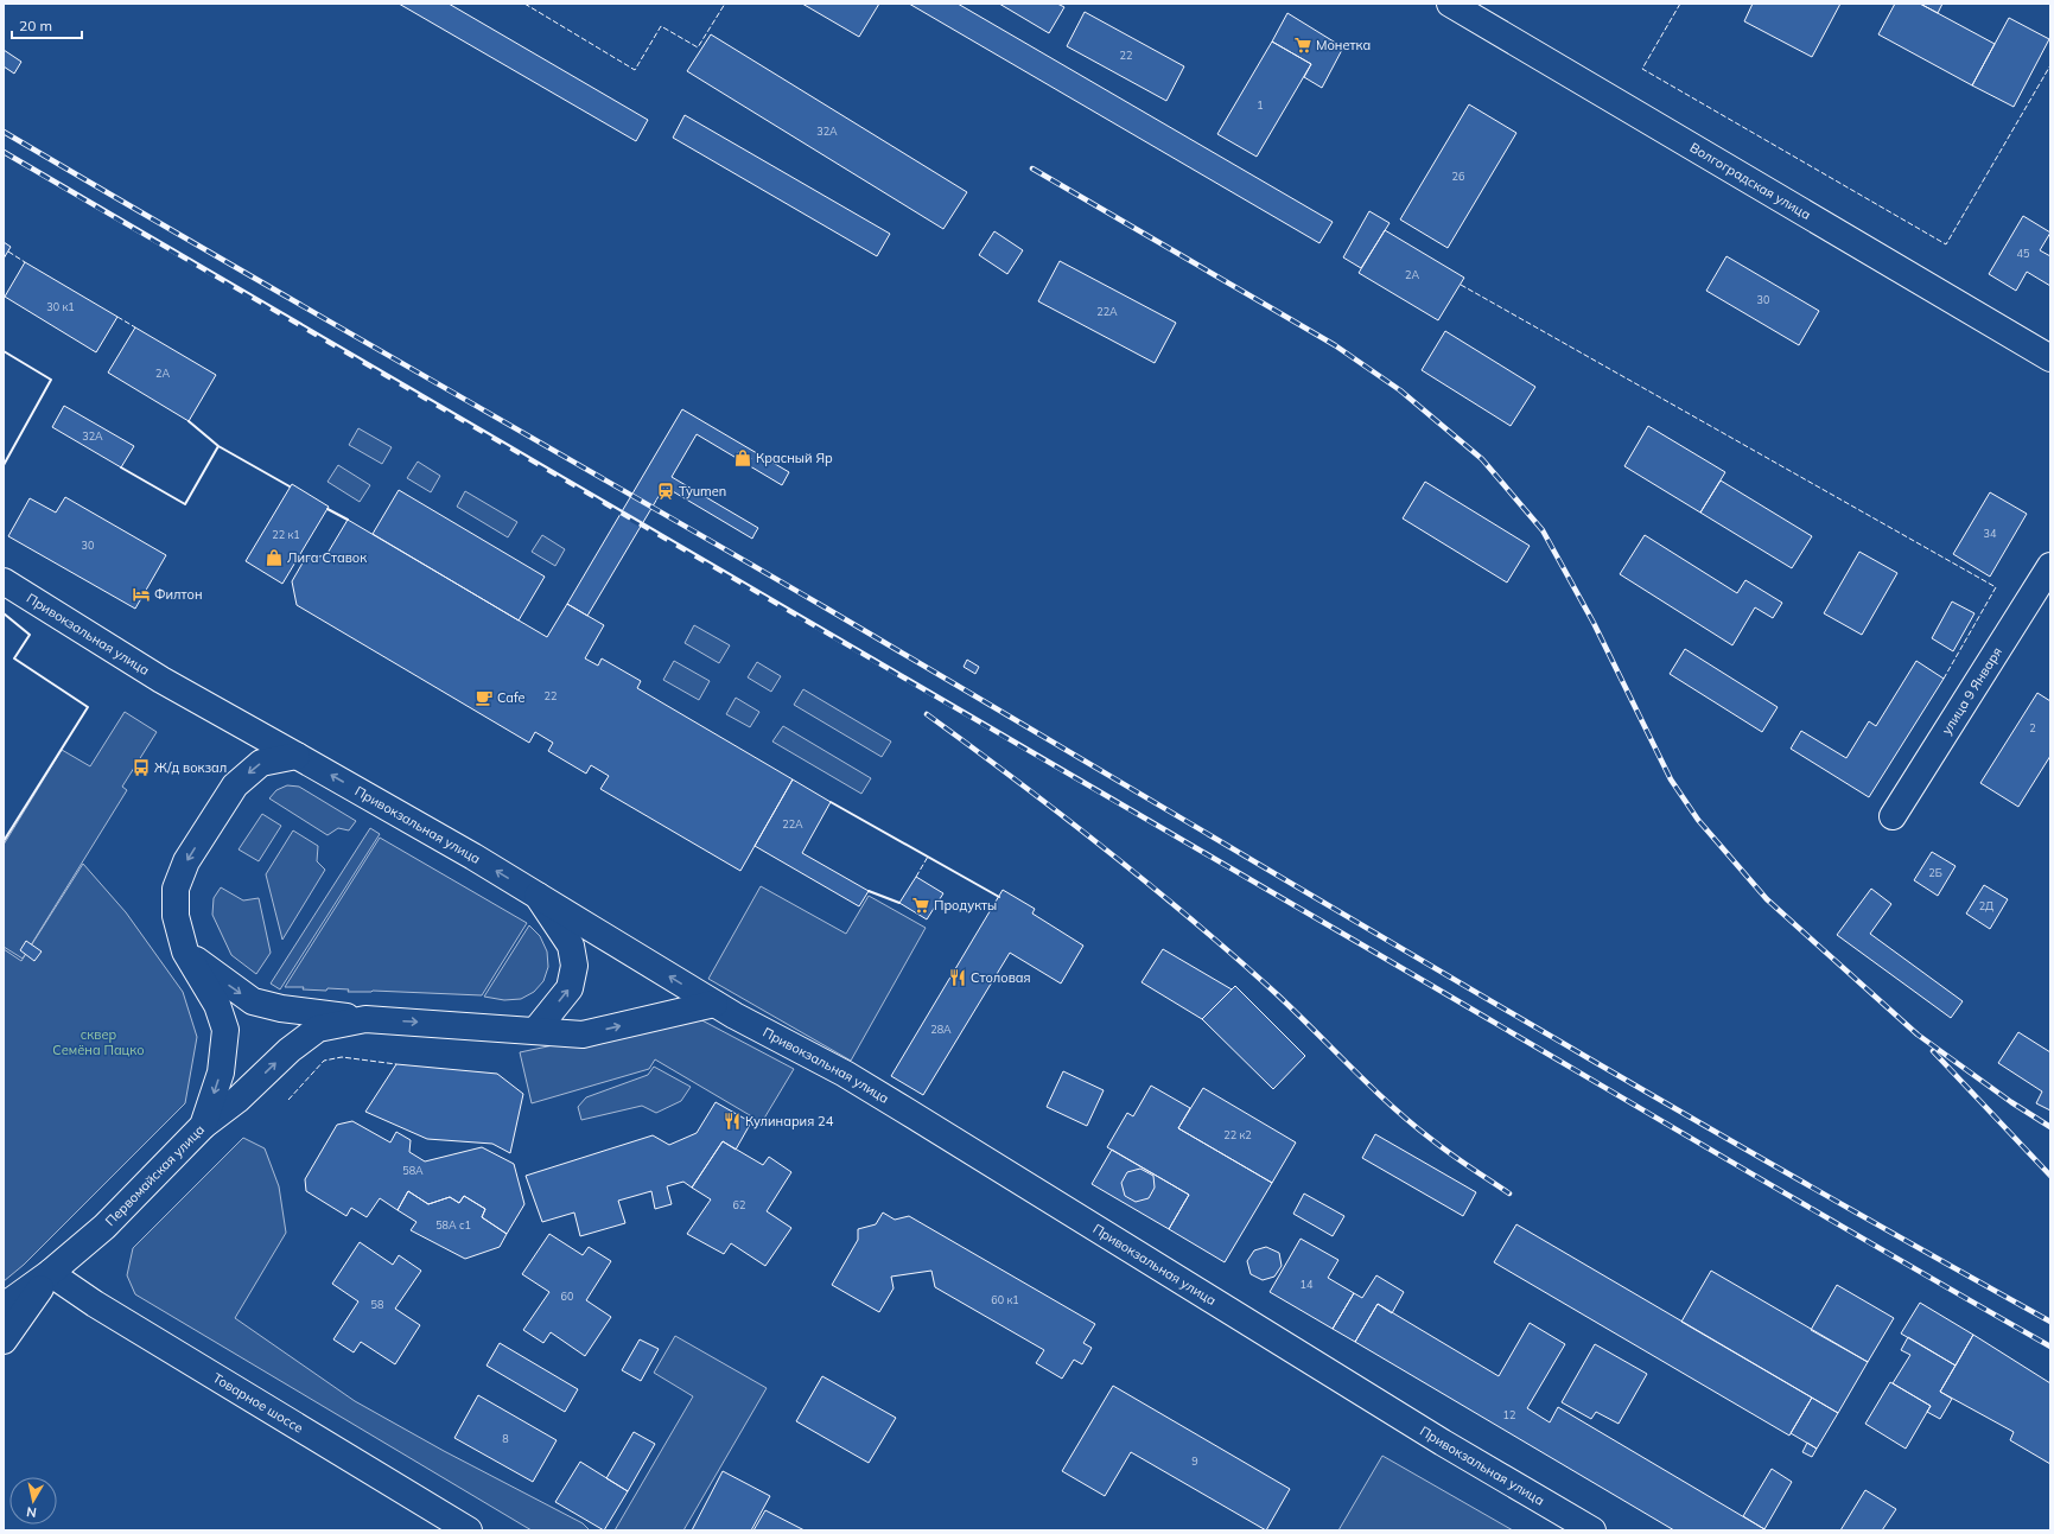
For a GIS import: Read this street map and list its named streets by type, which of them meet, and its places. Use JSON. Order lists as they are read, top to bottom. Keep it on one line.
{"streets":{"street":["Волгоградская улица","Привокзальная улица","улица 9 Января","Первомайская улица","Товарное шоссе"]},"crossings":[["Привокзальная улица","Первомайская улица"],["Первомайская улица","Товарное шоссе"]],"one_way":["Первомайская улица"],"parks":["сквер Семёна Пацко"],"places":{"supermarket":["Монетка","Продукты"],"shop":["Красный Яр","Лига Ставок"],"station":["Tyumen"],"hotel":["Филтон"],"cafe":["Cafe"],"bus stop":["Ж/д вокзал"],"restaurant":["Столовая","Кулинария 24"]},"house_numbers":["22","1","32А","26","45","2А","30","30 к1","22А","2А","32А","34","22 к1","30","22","2","22А","2Б","2Д","28А","22 к2","58А","62","58А с1","14","60","60 к1","58","12","8","9"],"scale_bar":"20 m","north":"bottom"}
